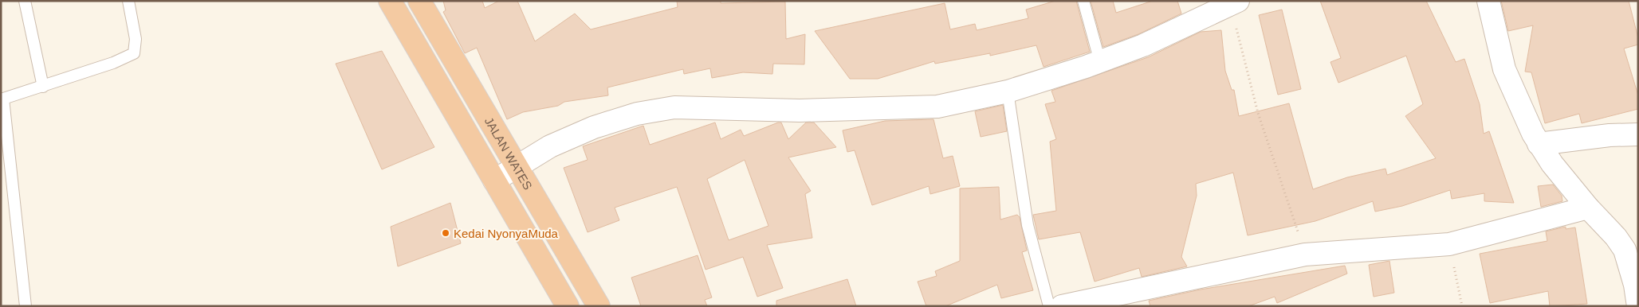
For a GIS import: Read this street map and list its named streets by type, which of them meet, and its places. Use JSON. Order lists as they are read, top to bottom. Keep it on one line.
{"streets":{"highway":["JALAN WATES"]},"places":["Kedai NyonyaMuda"]}
